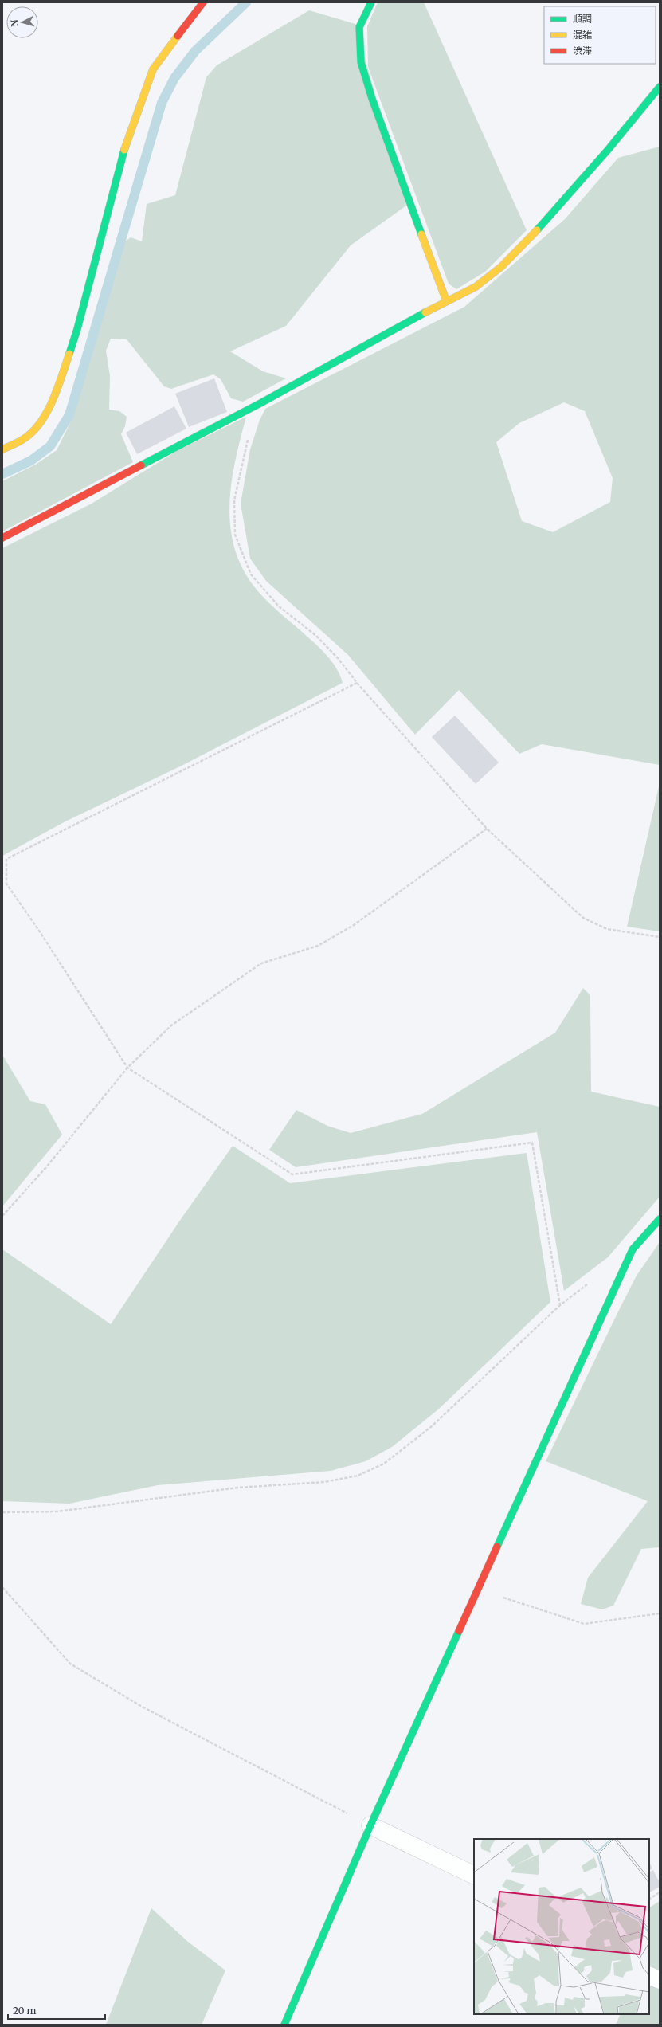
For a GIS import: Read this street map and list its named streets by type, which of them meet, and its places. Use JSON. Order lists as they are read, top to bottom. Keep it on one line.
{"legend":["順調","混雑","渋滞"],"scale_bar":"20 m","north":"left"}
